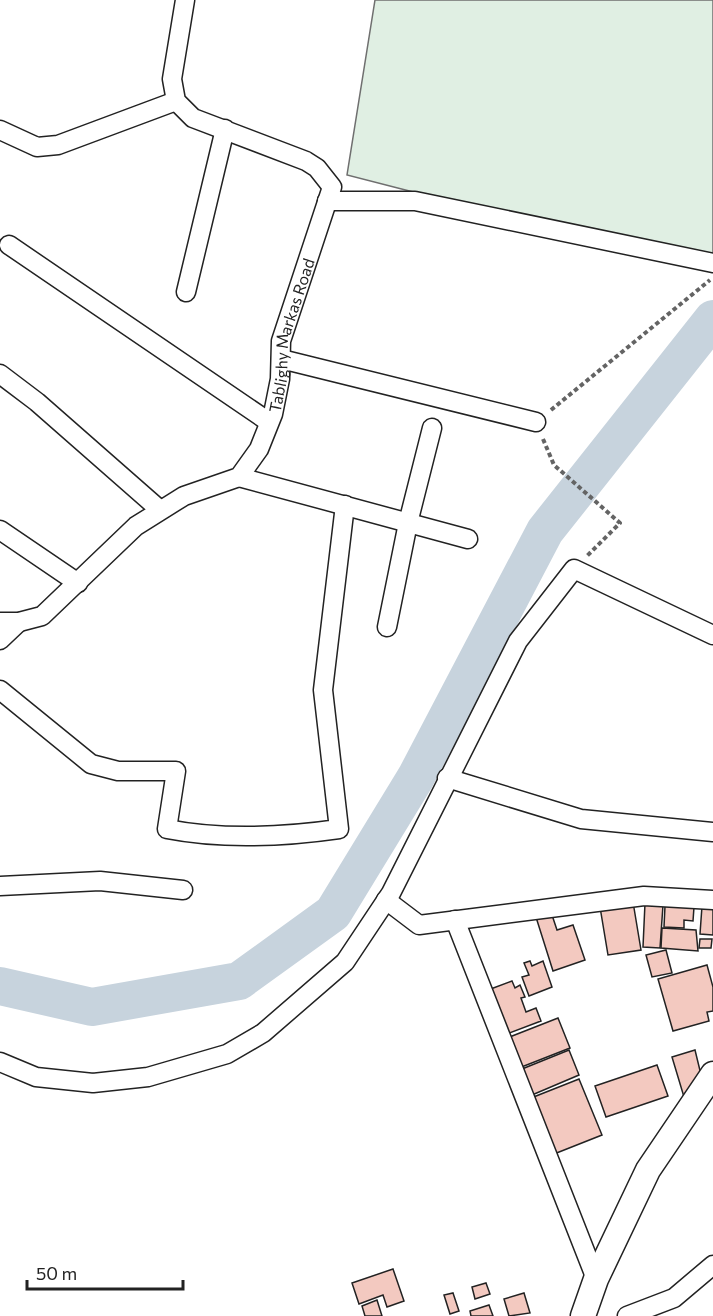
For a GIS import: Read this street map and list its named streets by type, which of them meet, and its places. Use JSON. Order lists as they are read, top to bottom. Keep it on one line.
{"streets":{"street":["Tablighy Markas Road"]},"scale_bar":"50 m"}
